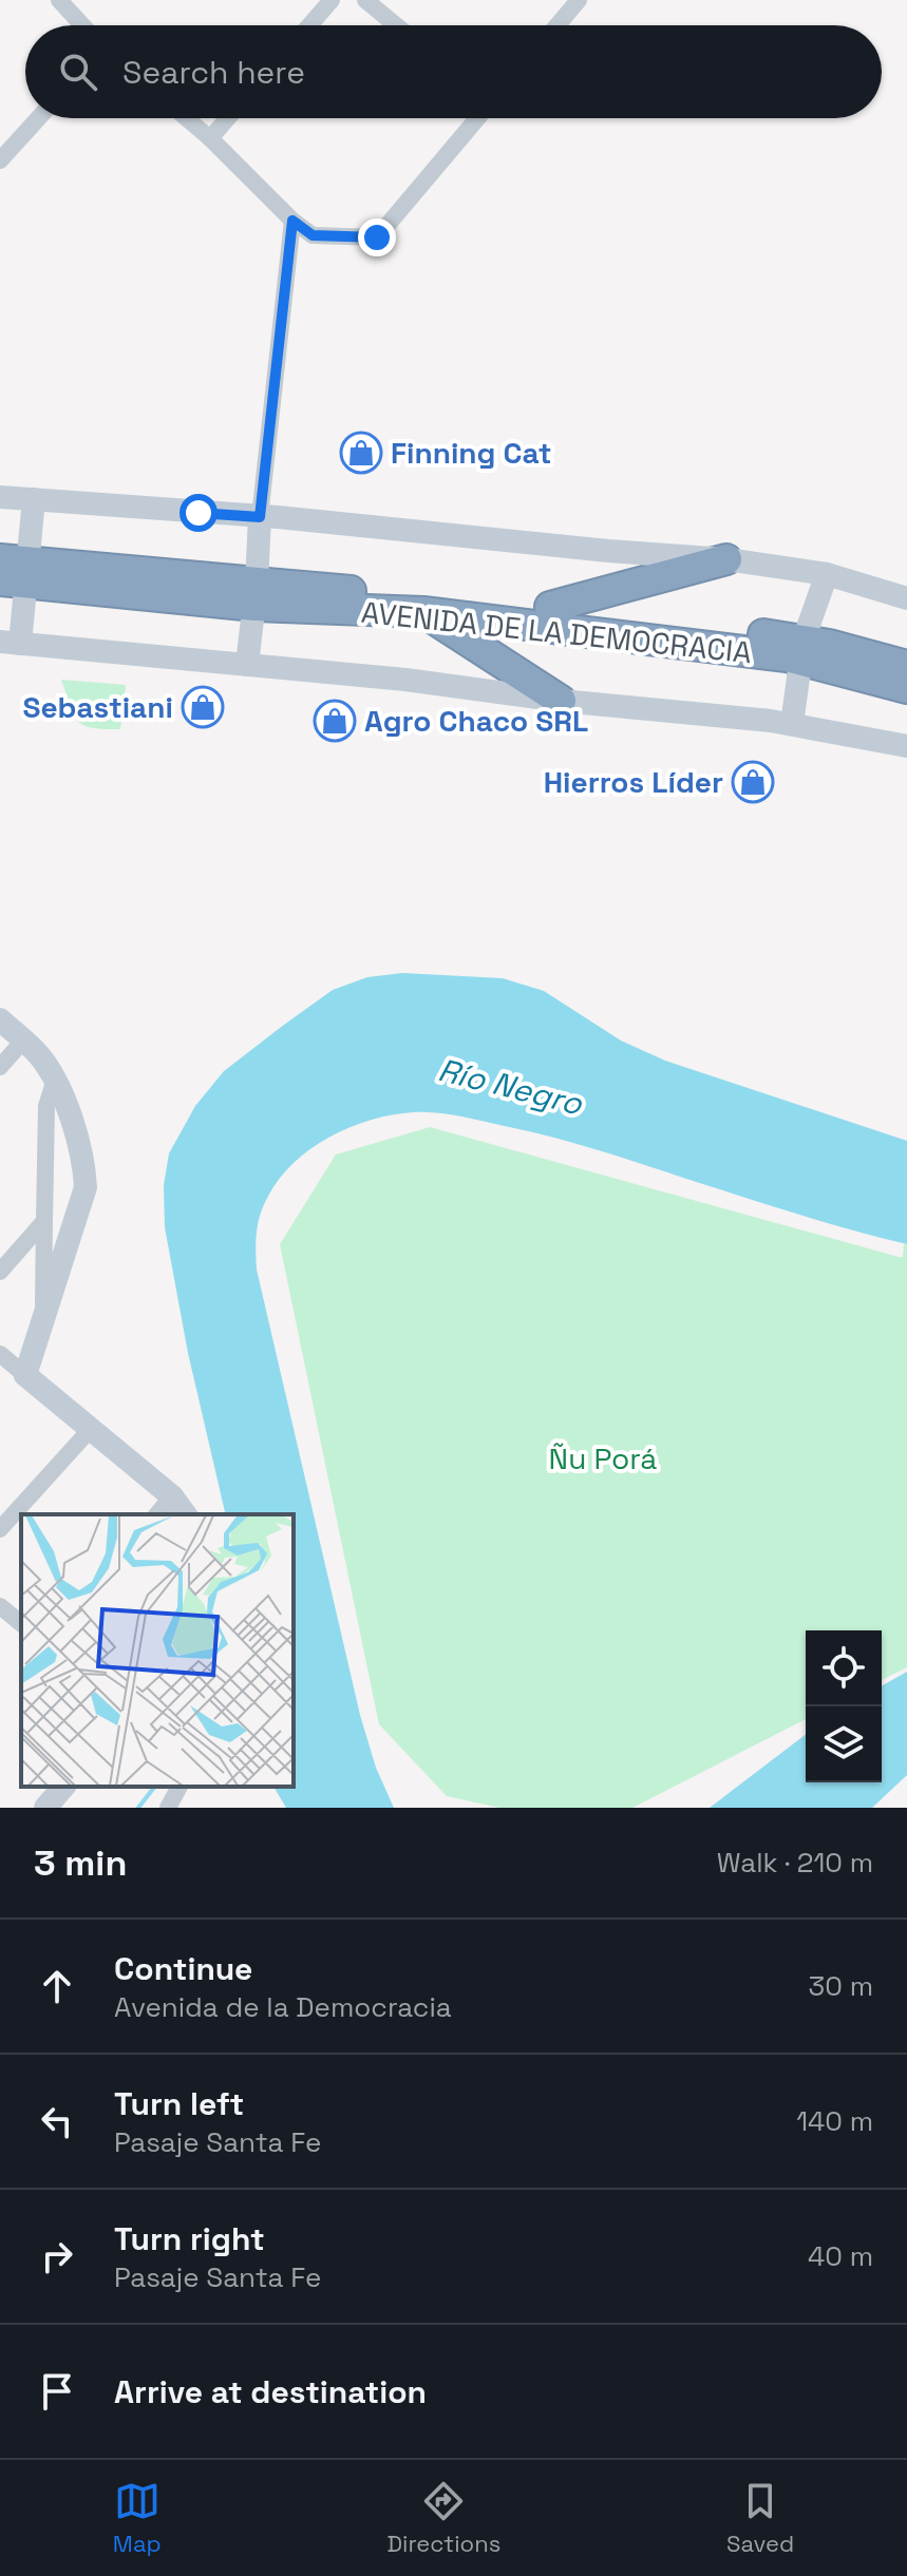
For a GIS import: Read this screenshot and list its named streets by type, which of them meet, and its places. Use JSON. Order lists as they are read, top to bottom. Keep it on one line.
{"streets":{"highway":["AVENIDA DE LA DEMOCRACIA"]},"water":["Río Negro"],"parks":["Ñu Porá"],"places":{"shop":["Finning Cat","Sebastiani","Agro Chaco SRL","Hierros Líder"]},"page":{"search":"Search here","heading":["3 min","Walk · 210 m"],"list":[["Continue","Avenida de la Democracia","30 m"],["Turn left","Pasaje Santa Fe","140 m"],["Turn right","Pasaje Santa Fe","40 m"],"Arrive at destination"],"nav":["Map","Directions","Saved"]}}
